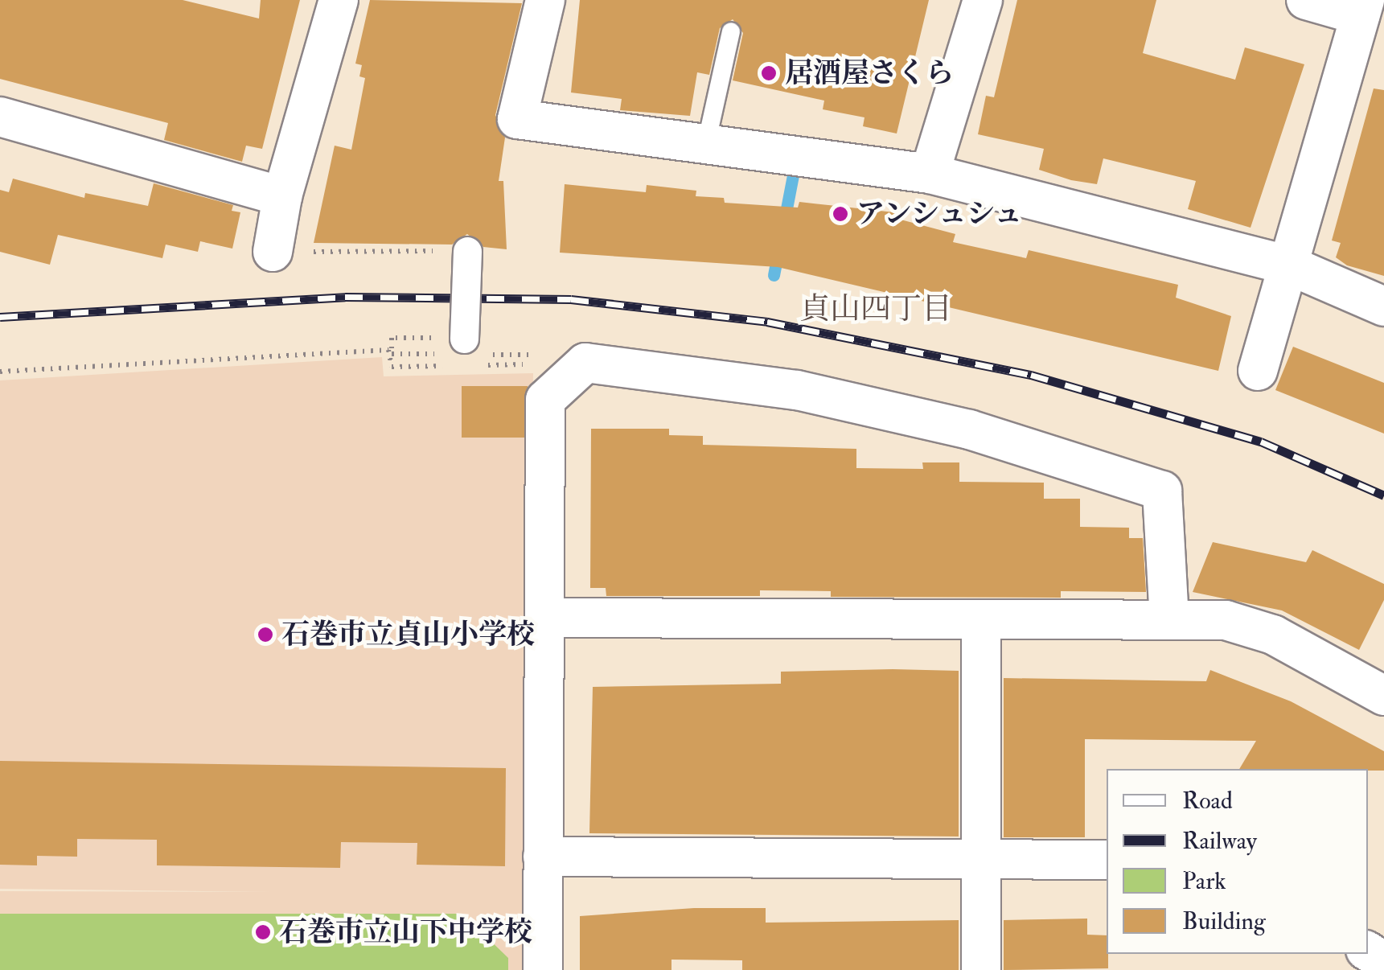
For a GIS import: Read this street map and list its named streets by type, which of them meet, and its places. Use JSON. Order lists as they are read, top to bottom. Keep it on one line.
{"districts":["貞山四丁目"],"places":["居酒屋さくら","アンシュシュ","石巻市立貞山小学校","石巻市立山下中学校"],"legend":["Road","Railway","Park","Building"]}
